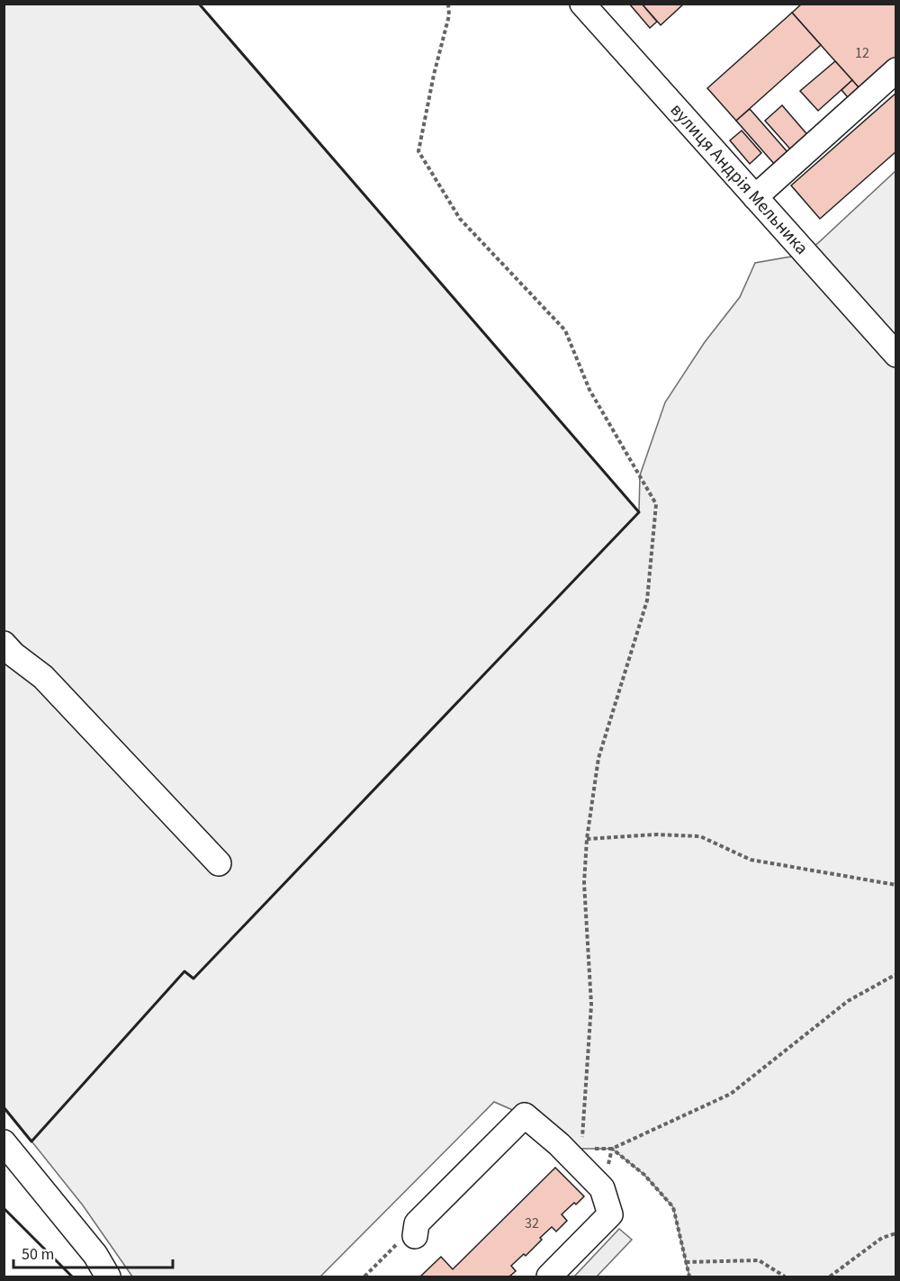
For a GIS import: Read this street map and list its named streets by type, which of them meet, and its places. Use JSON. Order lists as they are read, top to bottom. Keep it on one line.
{"streets":{"street":["вулиця Андрія Мельника"]},"house_numbers":["12","32"],"scale_bar":"50 m"}
